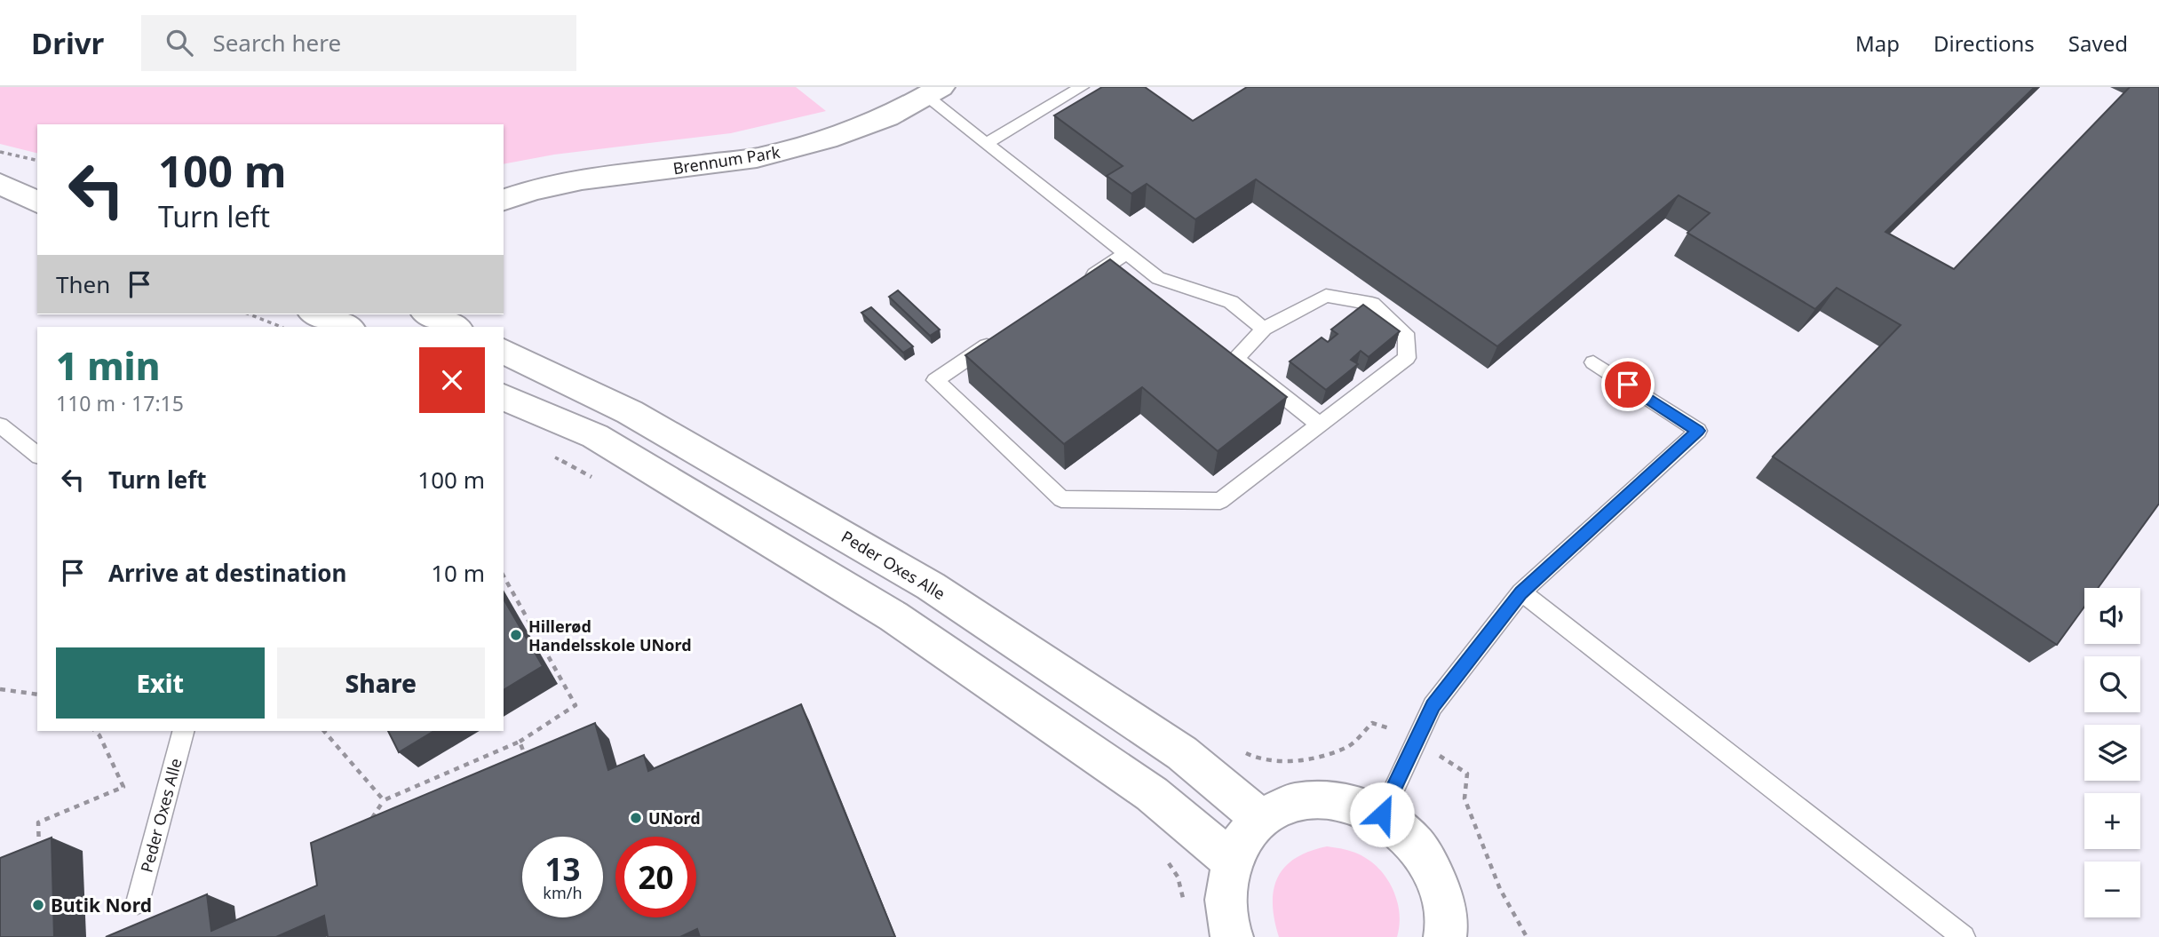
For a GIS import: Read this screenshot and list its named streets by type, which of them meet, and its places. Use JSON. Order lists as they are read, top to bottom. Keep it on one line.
{"streets":{"street":["Brennum Park","Peder Oxes Alle"]},"places":["Hillerød Handelsskole UNord","UNord","Butik Nord"],"page":{"header":"Drivr","search":"Search here","nav":["Map","Directions","Saved"],"turn":["100 m","Turn left"],"then":"Then","heading":["1 min","110 m · 17:15"],"list":[{"name":"Turn left","value":"100 m"},{"name":"Arrive at destination","value":"10 m"}],"map_buttons":["+","−"],"buttons":["Exit","Share"],"speed":"13 km/h","limit":"20"}}
